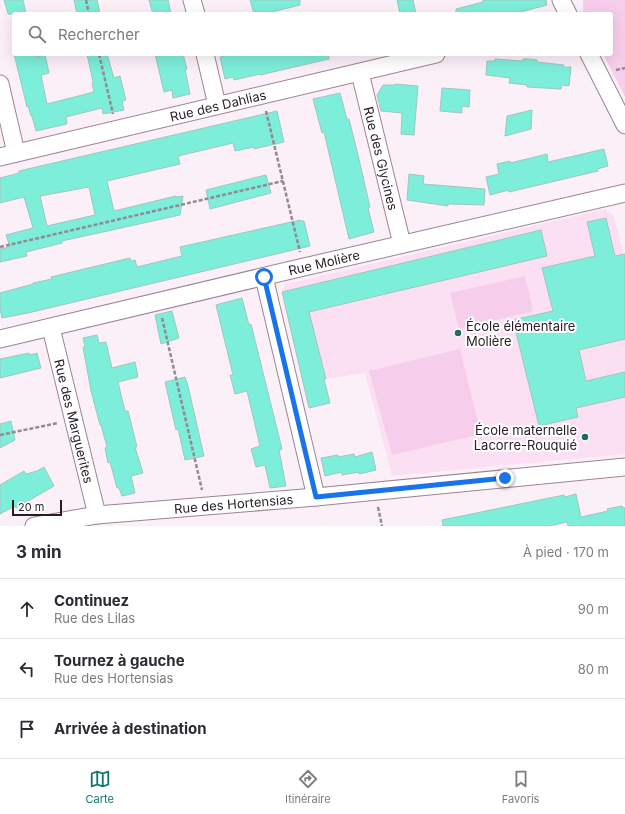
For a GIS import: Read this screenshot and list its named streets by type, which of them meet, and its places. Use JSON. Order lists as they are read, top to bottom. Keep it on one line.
{"streets":{"street":["Rue des Dahlias","Rue des Glycines","Rue Molière","Rue des Marguerites","Rue des Hortensias"]},"crossings":[["Rue des Dahlias","Rue des Glycines"],["Rue des Glycines","Rue Molière"],["Rue Molière","Rue des Marguerites"],["Rue des Marguerites","Rue des Hortensias"]],"places":["École élémentaire Molière","École maternelle Lacorre-Rouquié"],"scale_bar":"20 m","page":{"search":"Rechercher","scale":"20 m","heading":["3 min","À pied · 170 m"],"list":[["Continuez","Rue des Lilas","90 m"],["Tournez à gauche","Rue des Hortensias","80 m"],"Arrivée à destination"],"nav":["Carte","Itinéraire","Favoris"]}}
